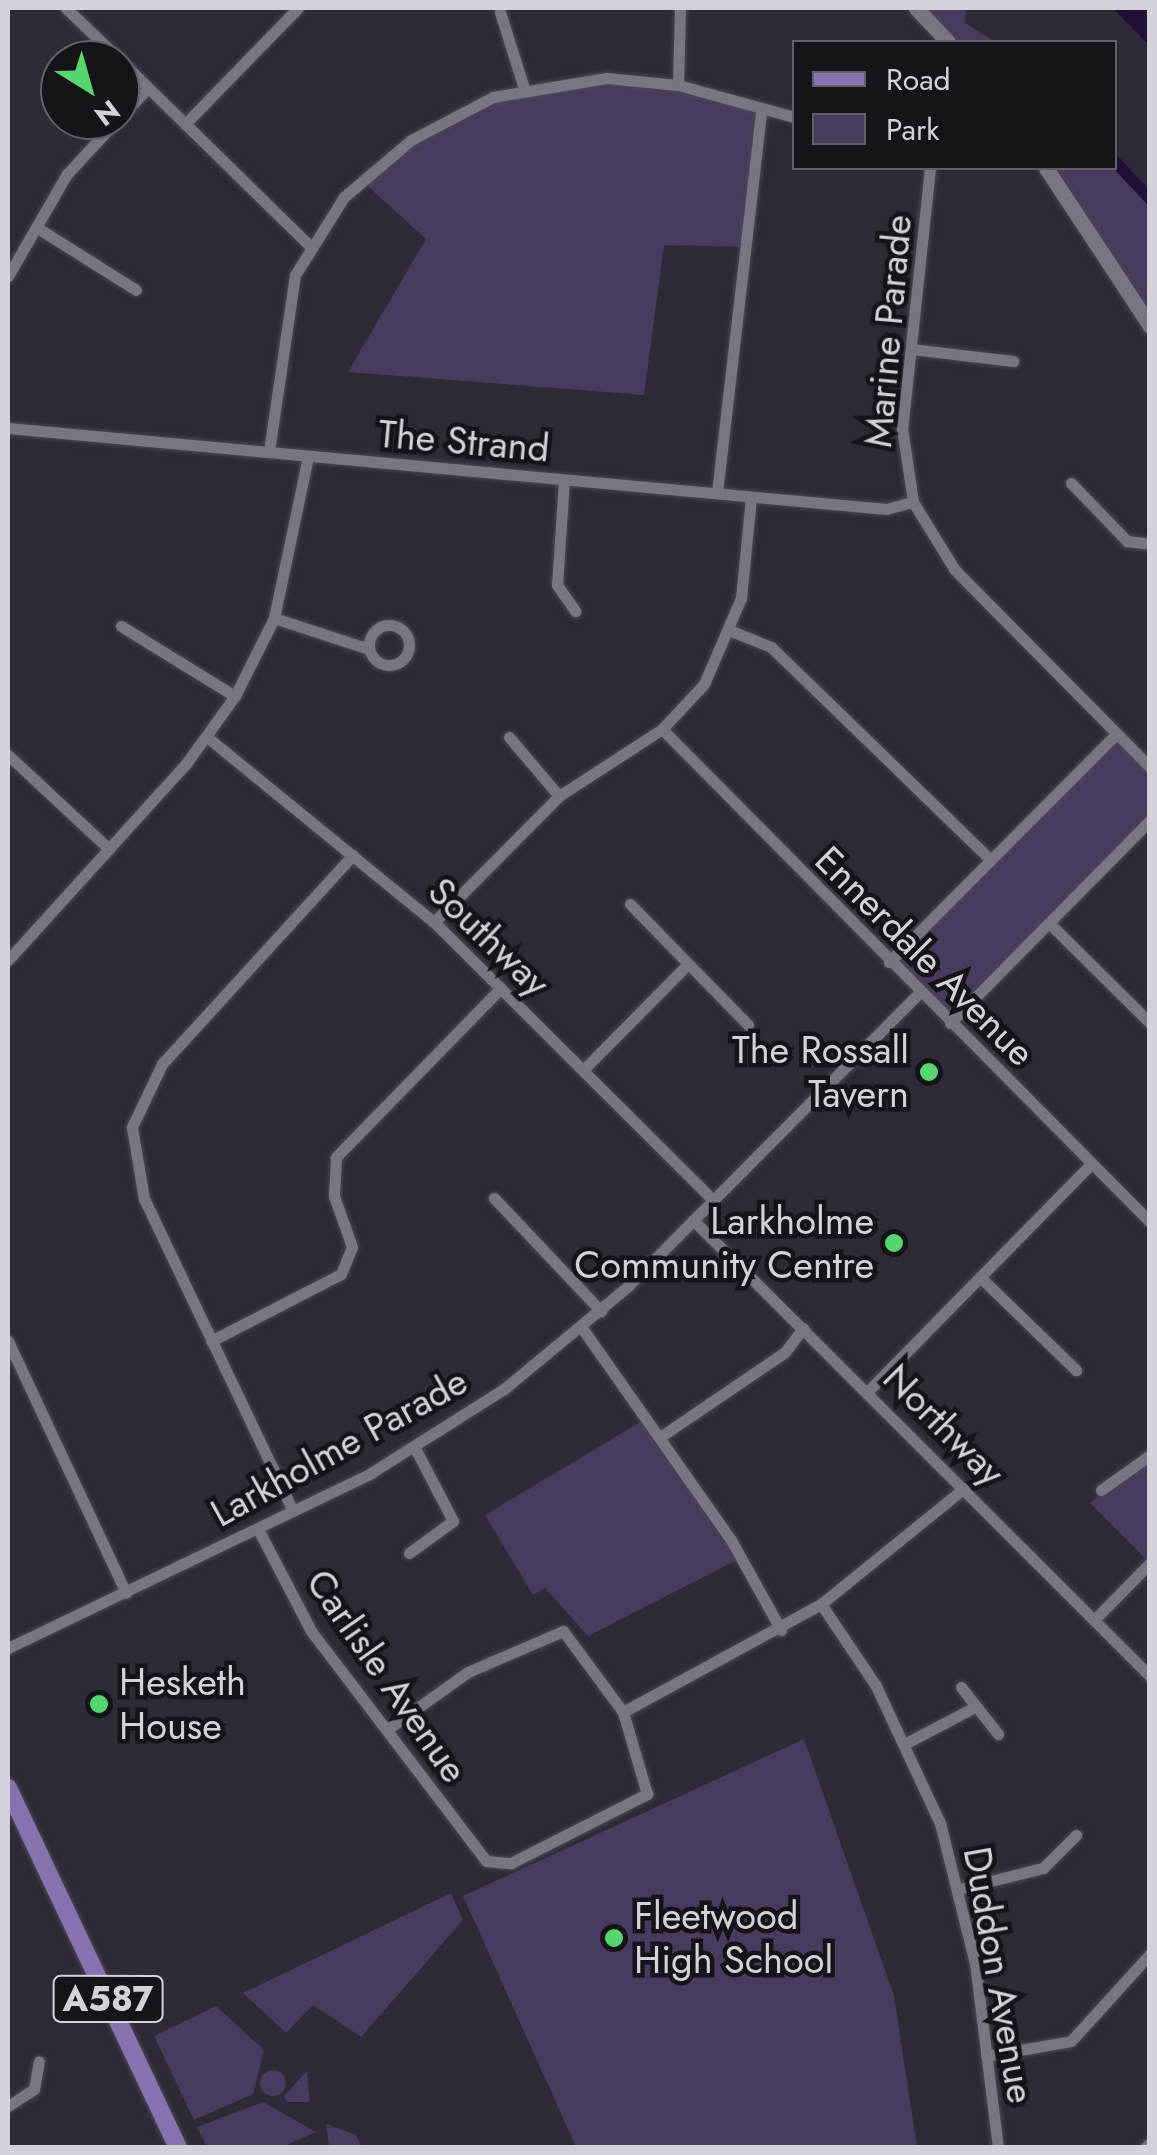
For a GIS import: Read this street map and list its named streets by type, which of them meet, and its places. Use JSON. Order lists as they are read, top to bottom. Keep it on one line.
{"streets":{"main road":["A587"],"street":["Marine Parade","The Strand","Southway","Ennerdale Avenue","Northway","Larkholme Parade","Carlisle Avenue","Duddon Avenue"]},"crossings":[["Marine Parade","The Strand"],["Southway","Larkholme Parade"],["Ennerdale Avenue","Larkholme Parade"],["Northway","Larkholme Parade"],["Larkholme Parade","Carlisle Avenue"]],"places":["The Rossall Tavern","Larkholme Community Centre","Hesketh House","Fleetwood High School"],"legend":["Road","Park"],"north":"bottom right"}
